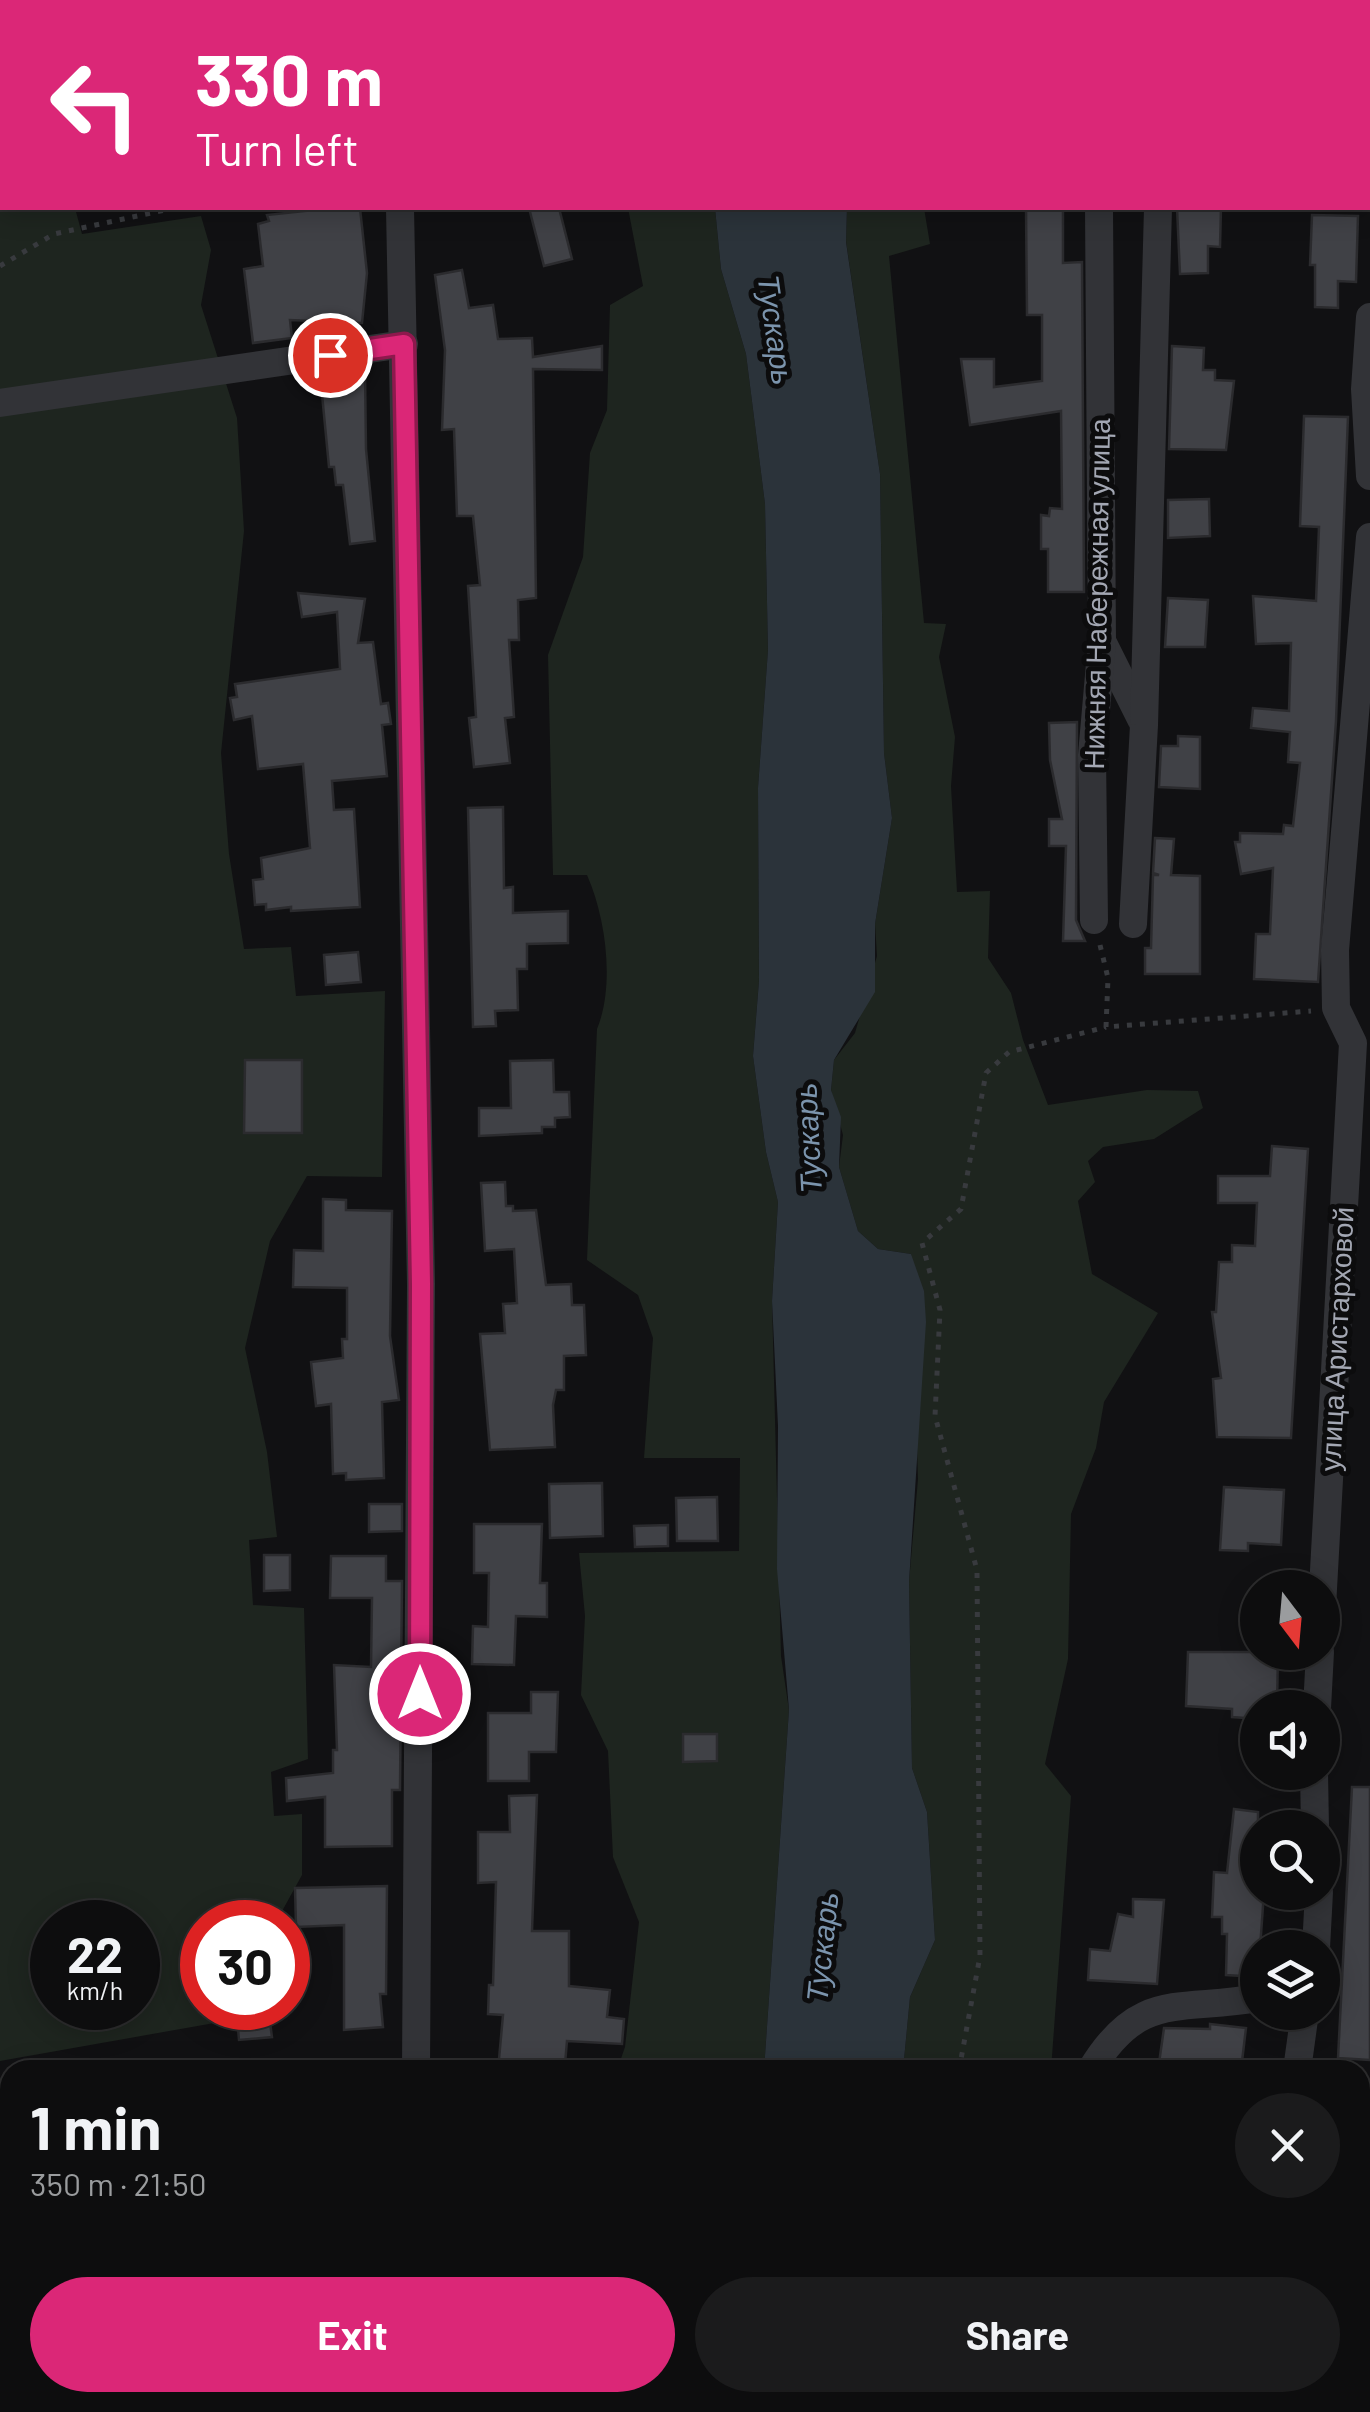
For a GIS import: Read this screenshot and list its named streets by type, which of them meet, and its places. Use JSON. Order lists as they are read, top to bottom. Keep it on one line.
{"streets":{"street":["Нижняя Набережная улица","улица Аристарховой"]},"water":["Тускарь"],"north":"bottom","page":{"turn":["330 m","Turn left"],"speed":"22 km/h","limit":"30","heading":["1 min","350 m · 21:50"],"buttons":["Exit","Share"]}}
